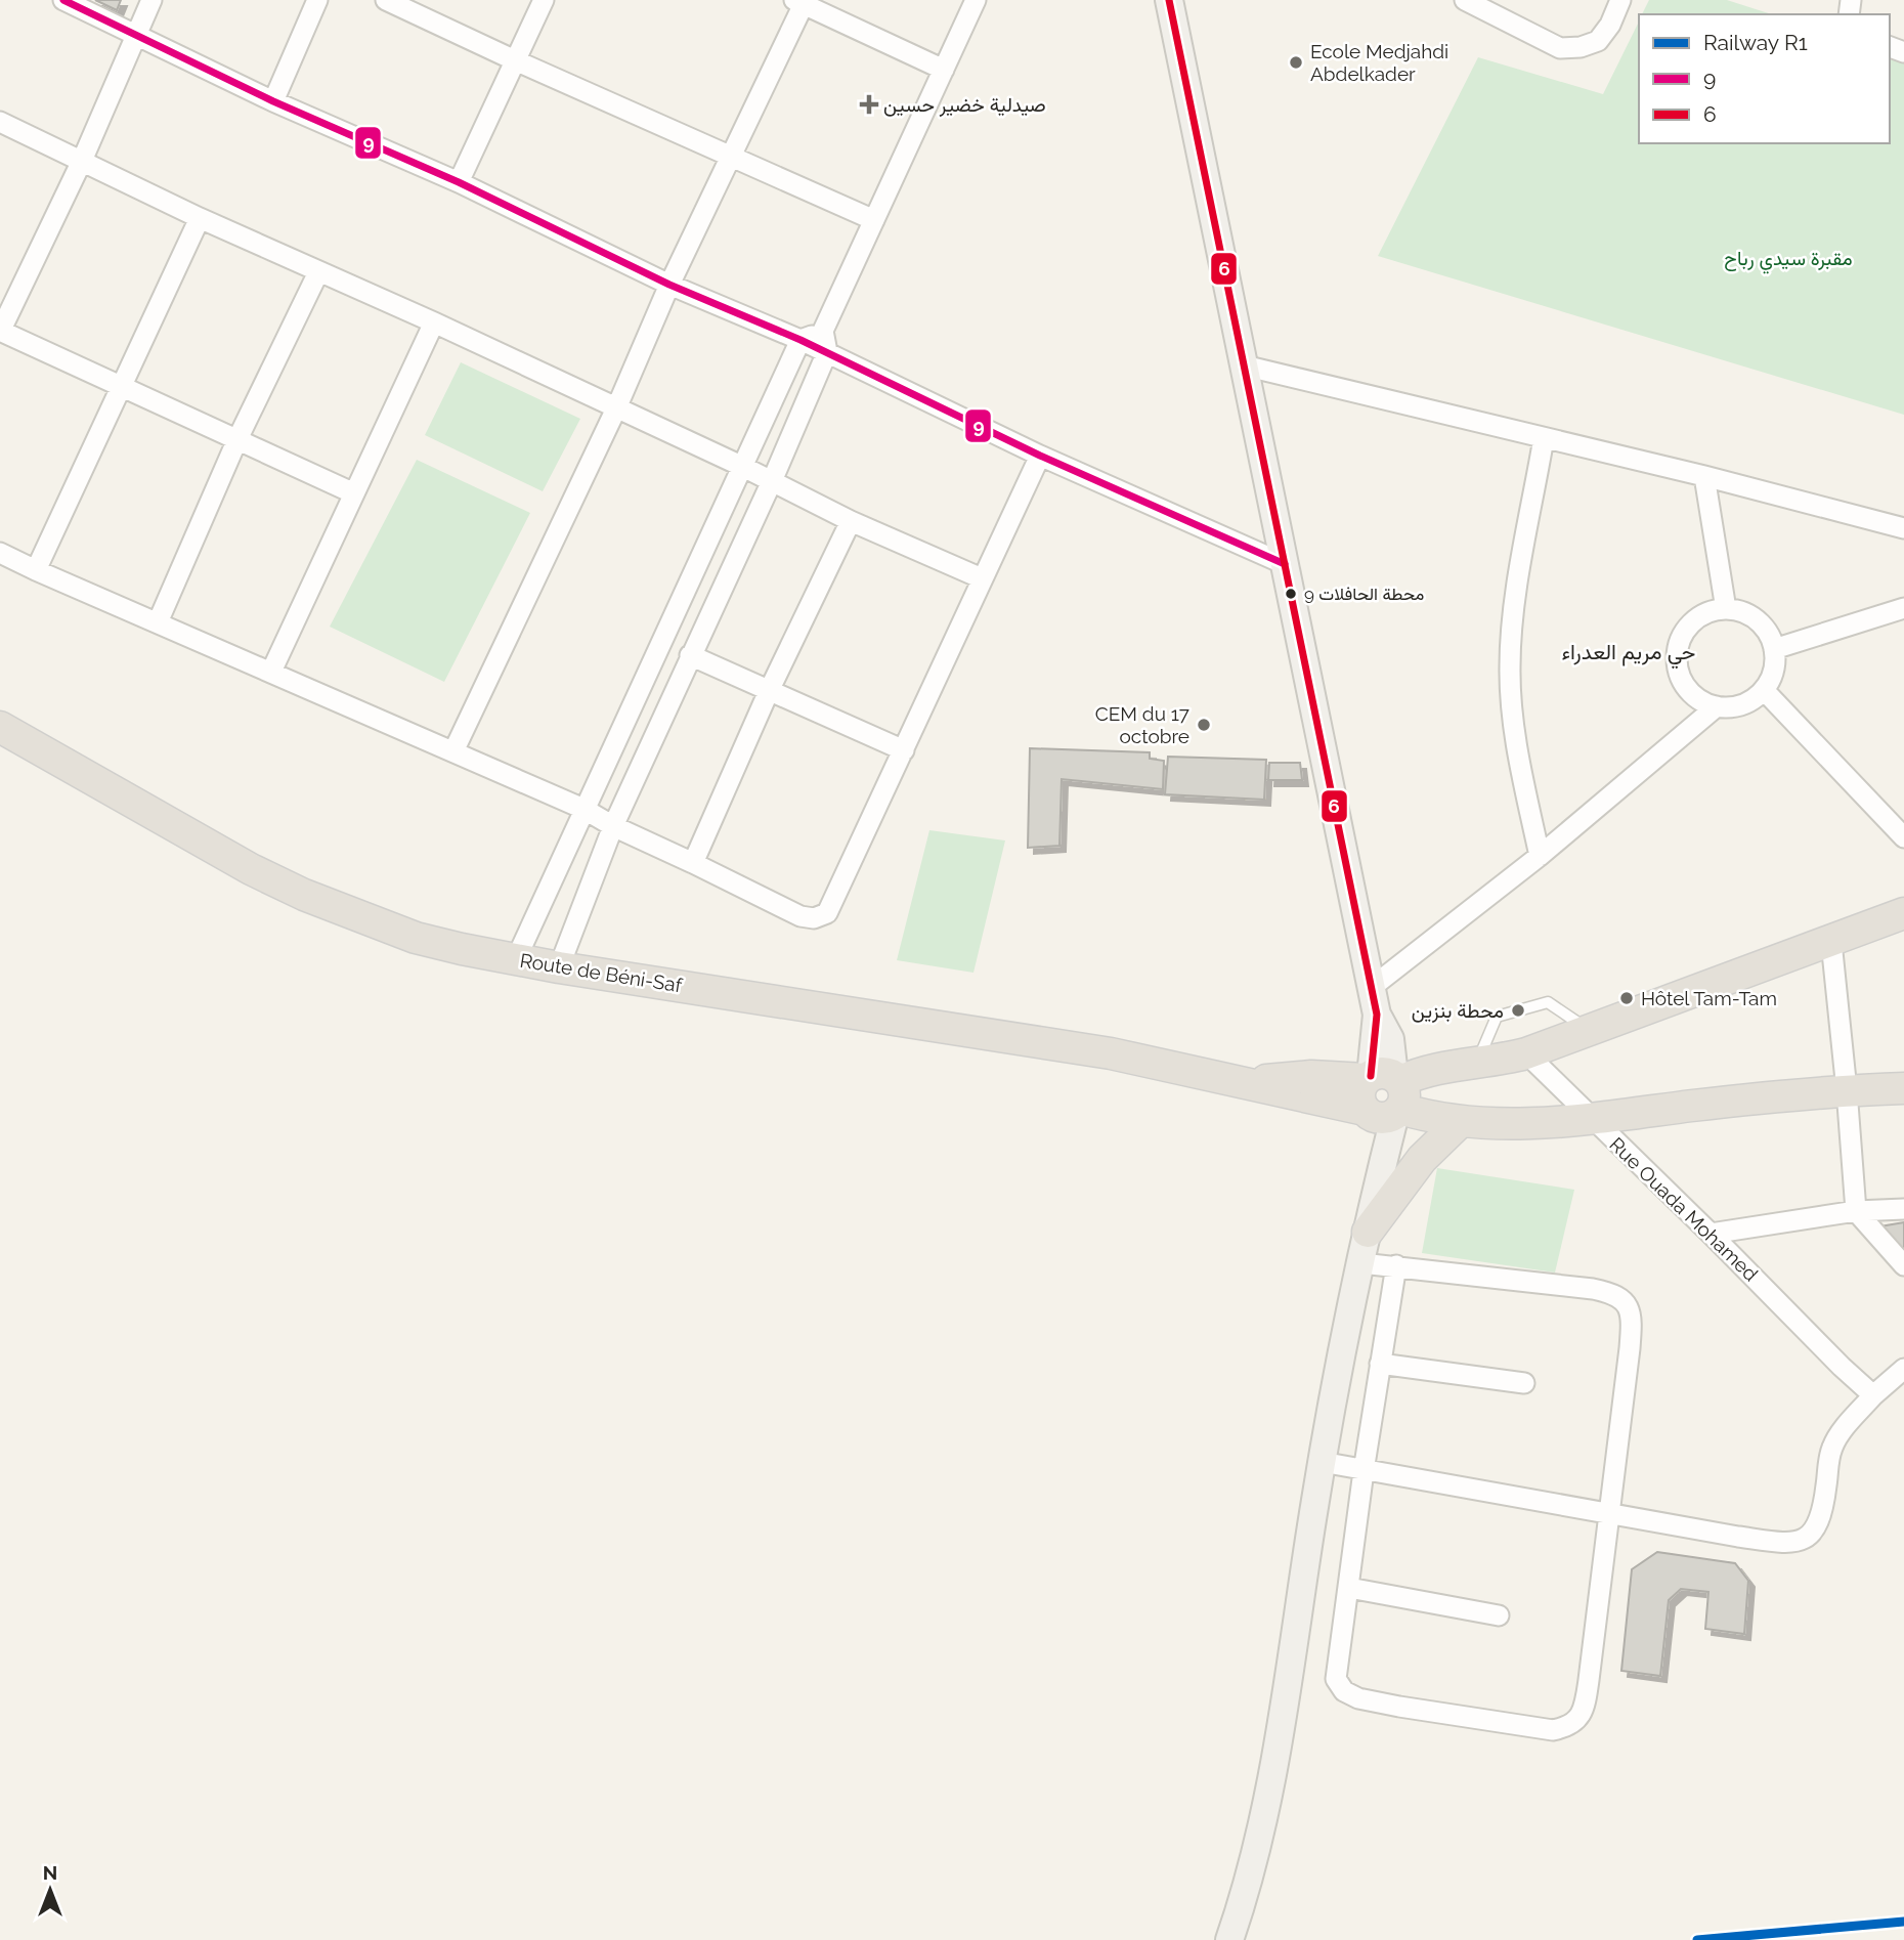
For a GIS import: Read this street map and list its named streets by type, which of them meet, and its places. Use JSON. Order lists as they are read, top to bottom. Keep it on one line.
{"streets":{"main road":["Route de Béni-Saf"],"street":["Rue Ouada Mohamed"]},"districts":["حي مريم العدراء"],"parks":["مقبرة سيدي رباح"],"places":{"other":["Ecole Medjahdi Abdelkader","محطة الحافلات 9","CEM du 17 octobre","Hôtel Tam-Tam","محطة بنزين"],"health":["صيدلية خضير حسين"]},"lines":["transit line 9","transit line 6","rail line R1"],"legend":["Railway R1","9","6"],"north":"top"}
